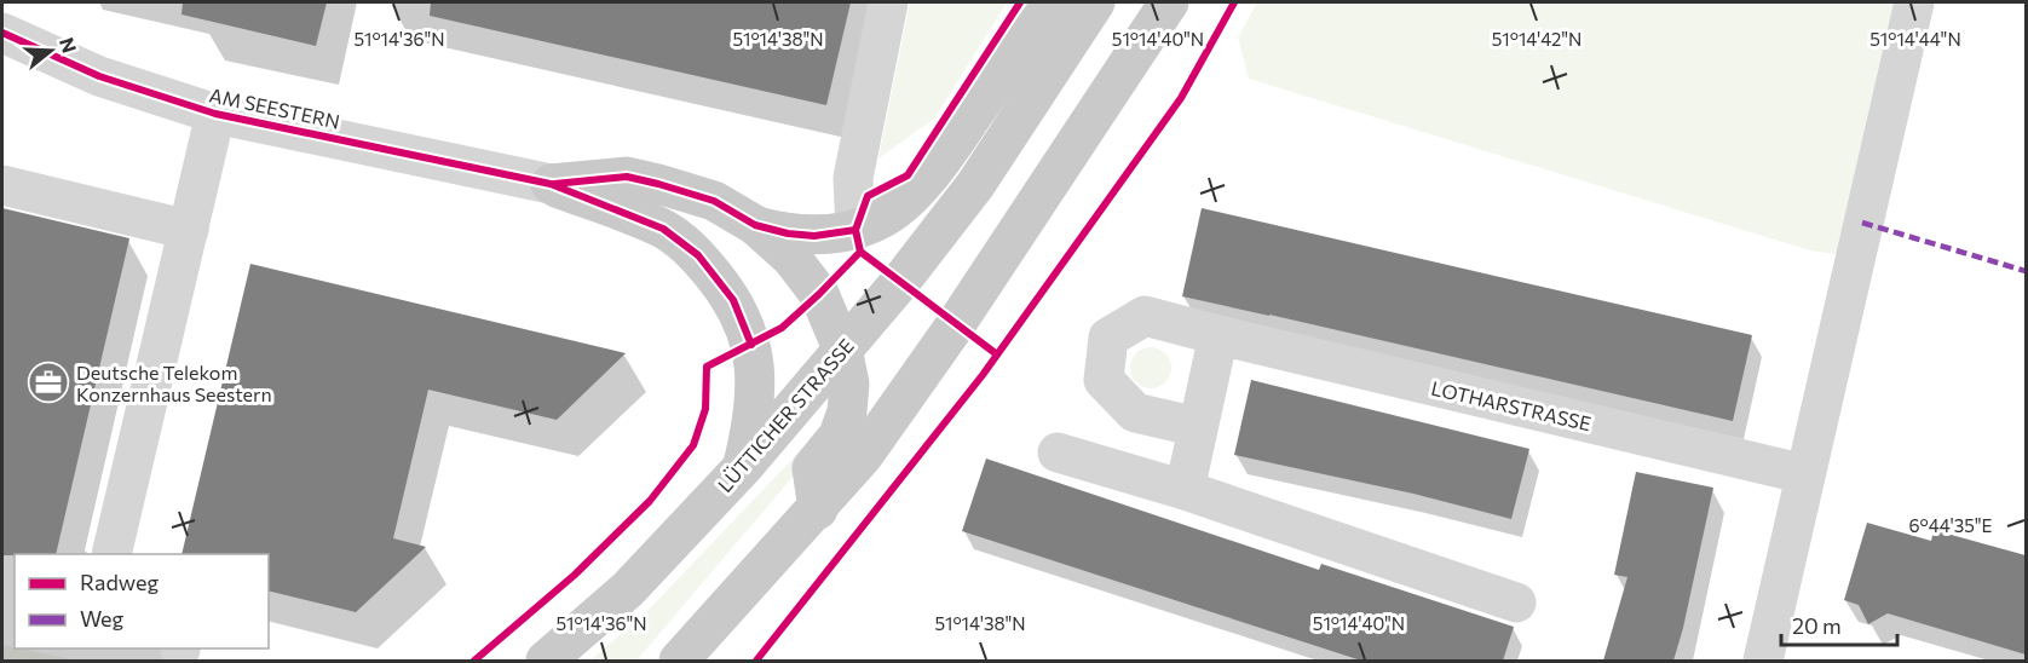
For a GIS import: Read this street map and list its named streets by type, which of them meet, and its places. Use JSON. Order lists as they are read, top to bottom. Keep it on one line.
{"streets":{"main road":["LÜTTICHER STRASSE"],"street":["AM SEESTERN","LOTHARSTRASSE"]},"places":{"office":["Deutsche Telekom Konzernhaus Seestern"]},"legend":["Radweg","Weg"],"scale_bar":"20 m","north":"right","coordinates":["51°14'36\"N","51°14'38\"N","51°14'40\"N","51°14'42\"N","51°14'44\"N","6°44'35\"E"]}
